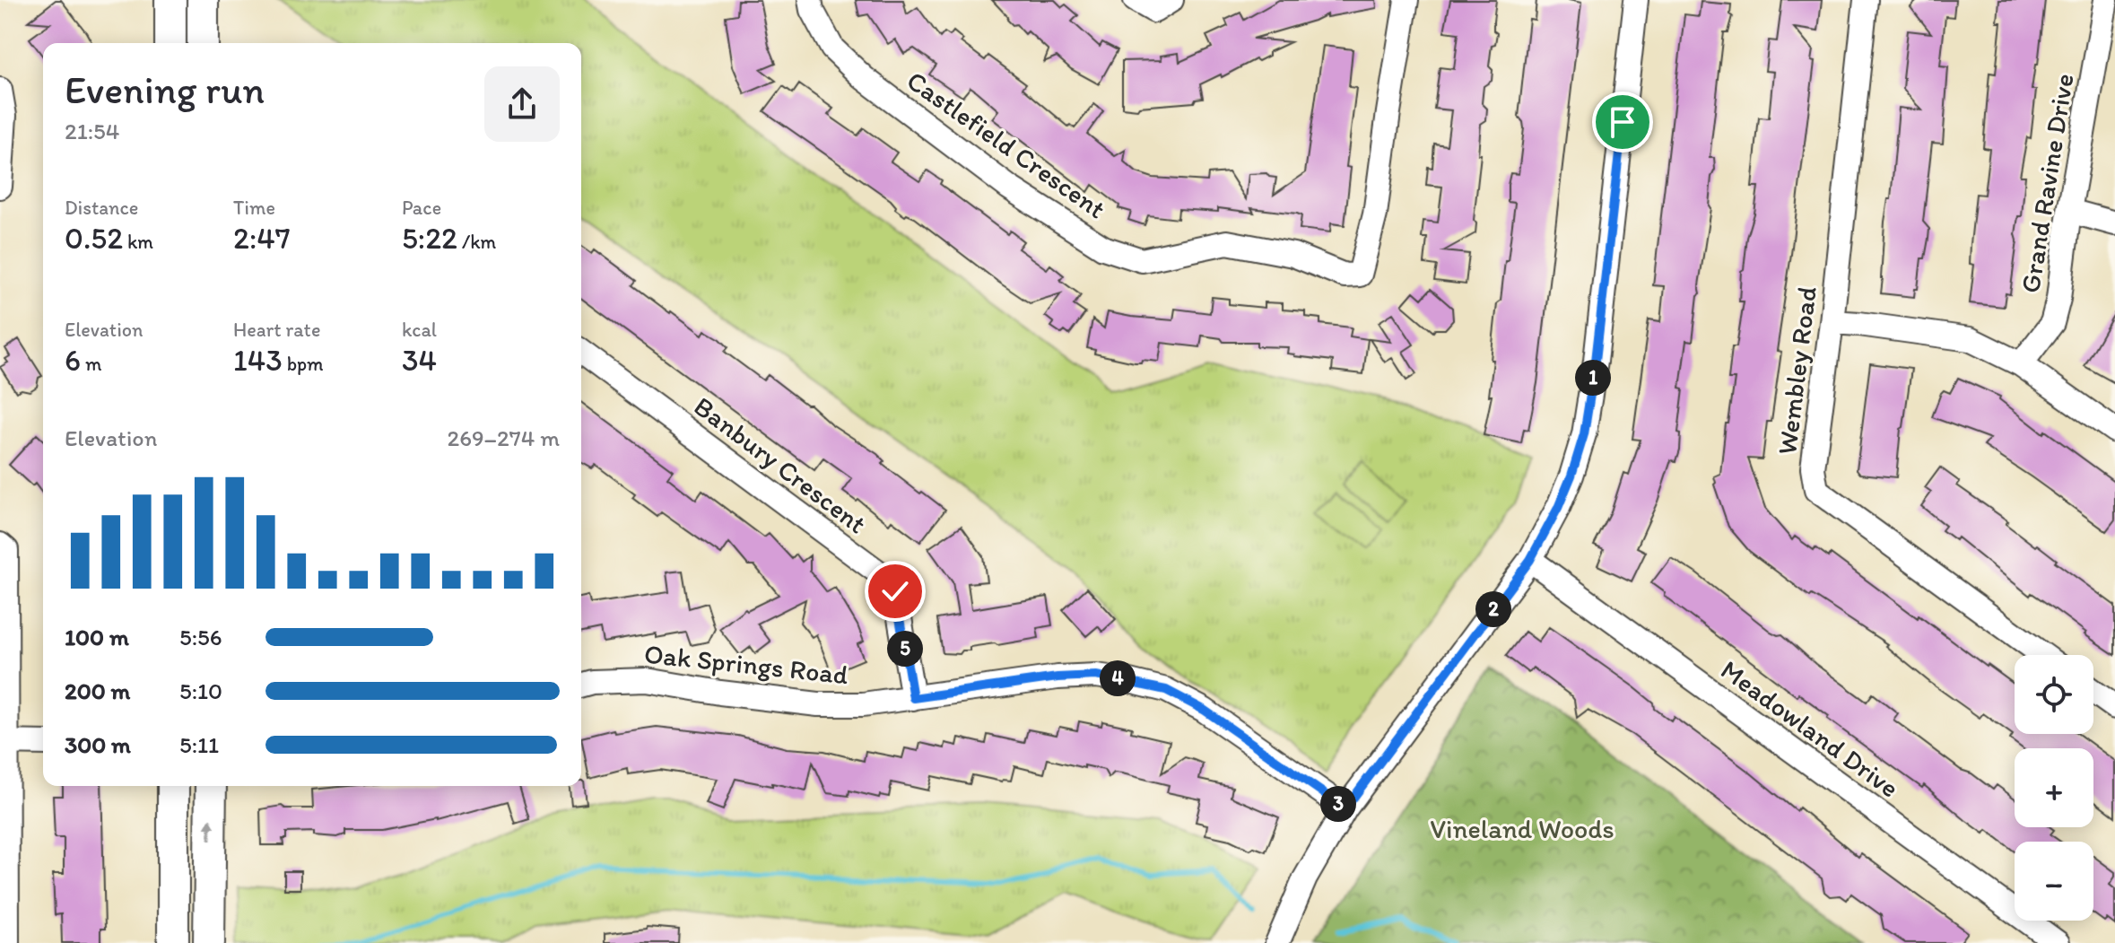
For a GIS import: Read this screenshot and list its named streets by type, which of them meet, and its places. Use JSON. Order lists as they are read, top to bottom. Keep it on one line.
{"streets":{"street":["Castlefield Crescent","Grand Ravine Drive","Wembley Road","Banbury Crescent","Oak Springs Road","Meadowland Drive"]},"crossings":[["Banbury Crescent","Oak Springs Road"]],"parks":["Vineland Woods"],"page":{"heading":["Evening run","21:54"],"stats":[["Distance","0.52 km"],["Time","2:47"],["Pace","5:22 /km"],["Elevation","6 m"],["Heart rate","143 bpm"],["kcal","34"]],"pins":["1","2","5","4","3"],"chart":["Elevation","269–274 m"],"list":[{"name":"100 m","note":"5:56"},{"name":"200 m","note":"5:10"},{"name":"300 m","note":"5:11"}],"map_buttons":["+","−"]}}
